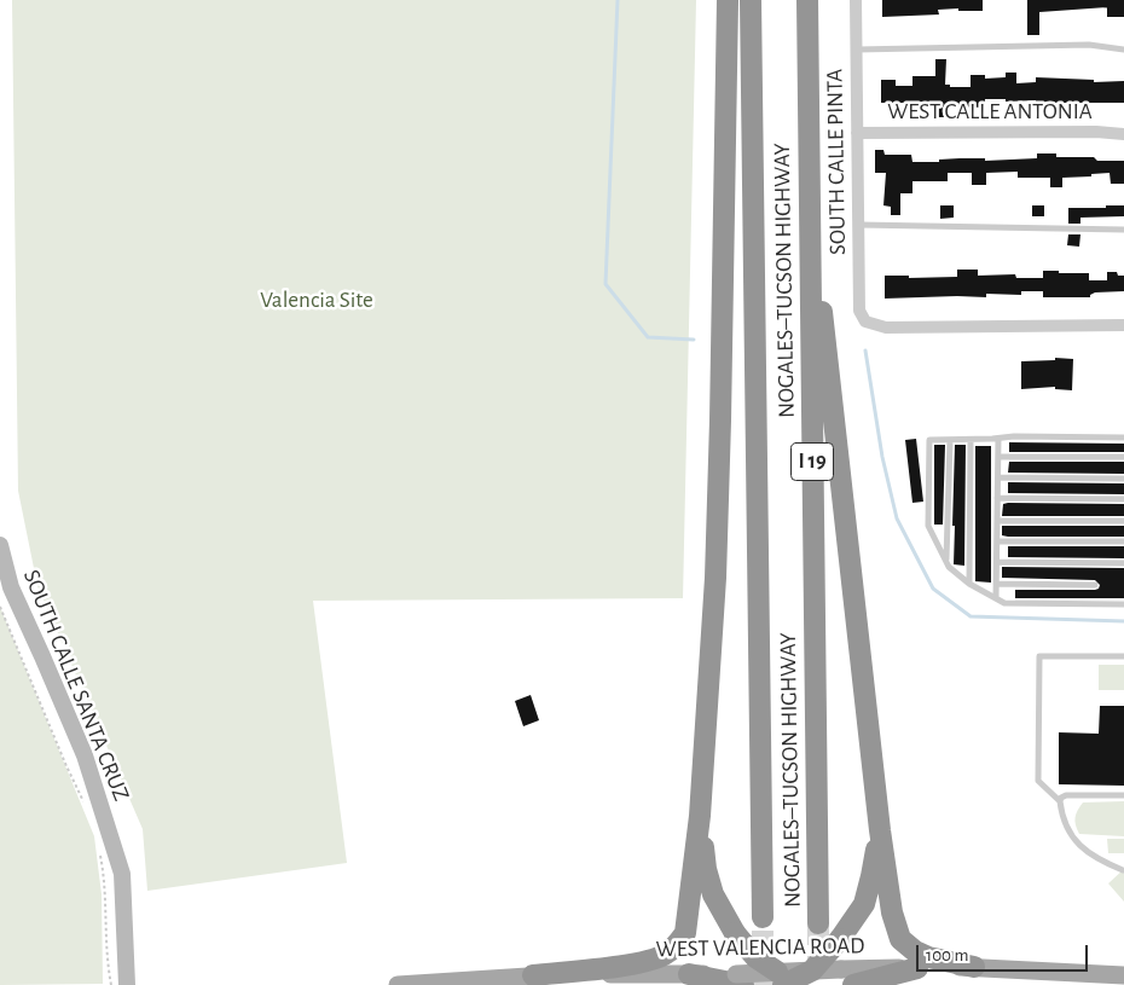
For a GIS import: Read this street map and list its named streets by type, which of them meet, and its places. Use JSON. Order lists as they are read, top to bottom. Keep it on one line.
{"streets":{"highway":["NOGALES–TUCSON HIGHWAY","I 19"],"main road":["WEST VALENCIA ROAD"],"street":["WEST CALLE ANTONIA","SOUTH CALLE PINTA","SOUTH CALLE SANTA CRUZ"]},"crossings":[["WEST CALLE ANTONIA","SOUTH CALLE PINTA"]],"parks":["Valencia Site"],"scale_bar":"100 m"}
